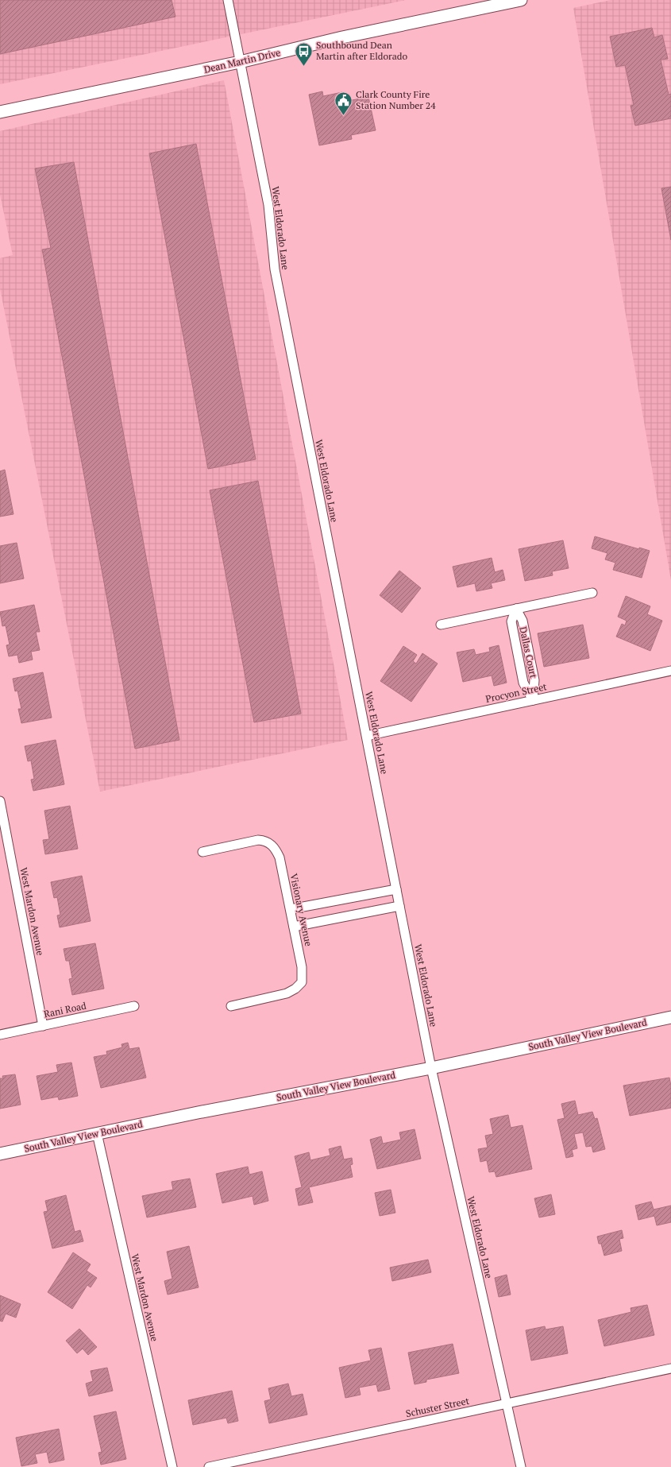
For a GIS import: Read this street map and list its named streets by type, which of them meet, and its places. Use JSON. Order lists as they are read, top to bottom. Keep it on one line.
{"streets":{"main road":["Dean Martin Drive","South Valley View Boulevard"],"street":["West Eldorado Lane","Dallas Court","Procyon Street","Visionary Avenue","West Mardon Avenue","Rani Road","Schuster Street"]},"crossings":[["Dean Martin Drive","West Eldorado Lane"],["West Eldorado Lane","Procyon Street"],["West Eldorado Lane","South Valley View Boulevard"],["West Eldorado Lane","Schuster Street"],["Dallas Court","Procyon Street"],["West Mardon Avenue","Rani Road"],["West Mardon Avenue","South Valley View Boulevard"]],"places":{"bus stop":["Southbound Dean Martin after Eldorado"],"public building":["Clark County Fire Station Number 24"]}}
